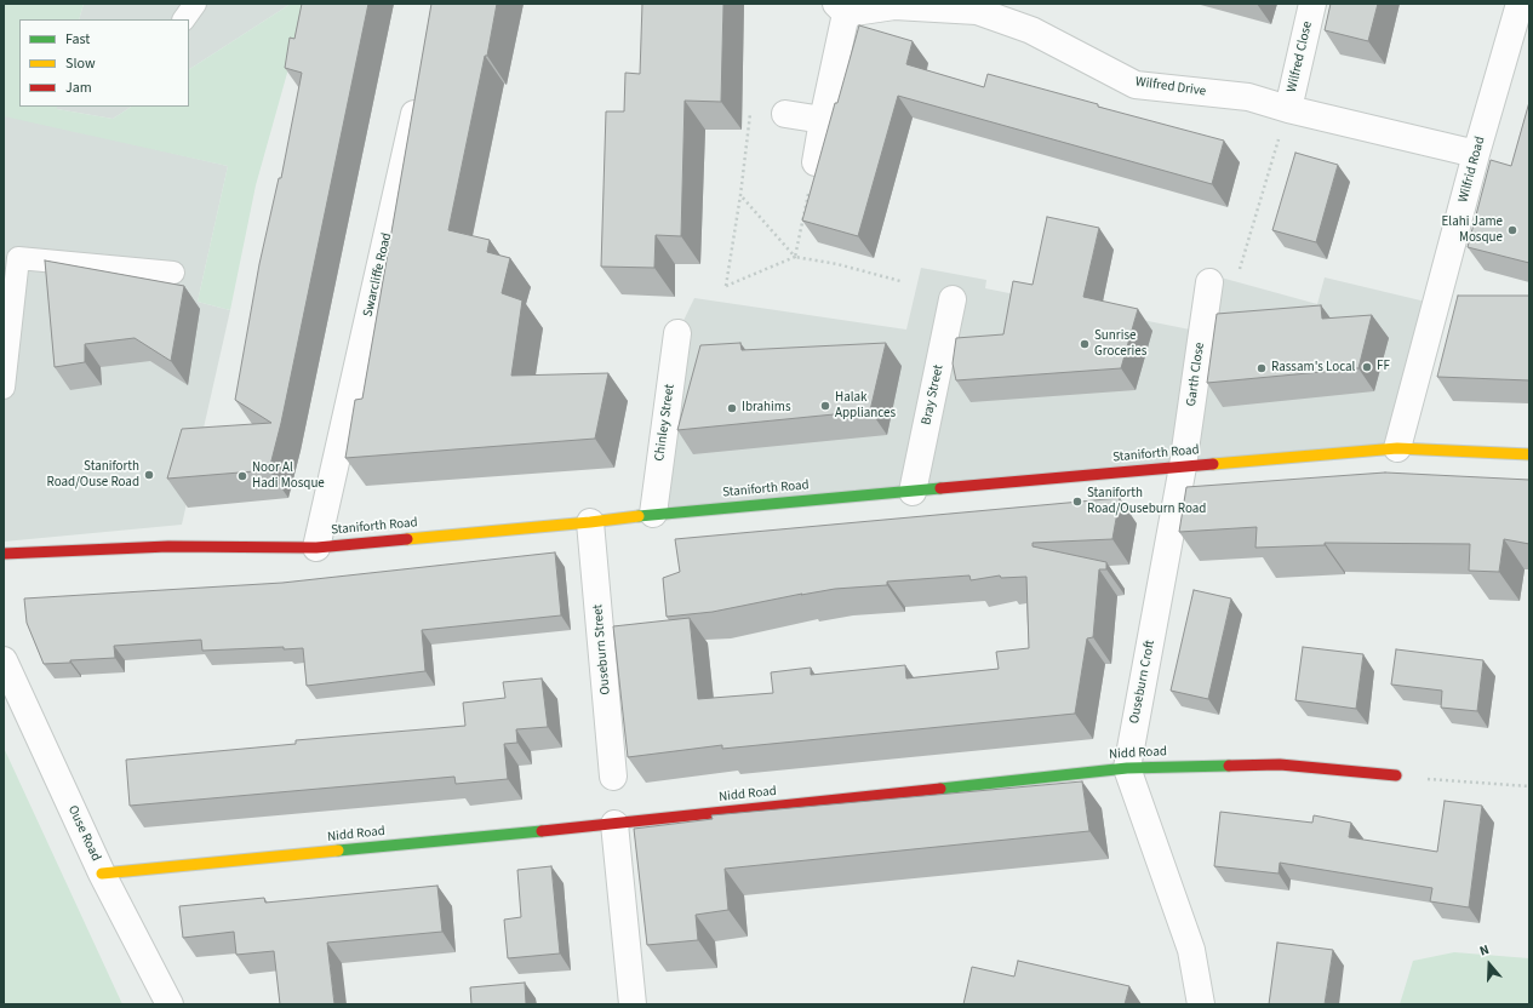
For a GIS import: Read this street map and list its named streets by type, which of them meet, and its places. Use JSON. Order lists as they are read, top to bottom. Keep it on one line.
{"streets":{"main road":["Staniforth Road","Nidd Road"],"street":["Wilfred Close","Wilfred Drive","Wilfrid Road","Swarcliffe Road","Garth Close","Bray Street","Chinley Street","Ouseburn Street","Ouseburn Croft","Ouse Road"]},"crossings":[["Wilfred Close","Wilfred Drive"],["Wilfred Drive","Wilfrid Road"],["Wilfrid Road","Staniforth Road"],["Swarcliffe Road","Staniforth Road"],["Garth Close","Staniforth Road"],["Garth Close","Ouseburn Croft"],["Bray Street","Staniforth Road"],["Chinley Street","Staniforth Road"],["Staniforth Road","Ouseburn Street"],["Staniforth Road","Ouseburn Croft"],["Ouseburn Croft","Nidd Road"],["Nidd Road","Ouse Road"]],"places":["Elahi Jame Mosque","Sunrise Groceries","FF","Rassam's Local","Halak Appliances","Ibrahims","Staniforth Road/Ouse Road","Noor Al Hadi Mosque","Staniforth Road/Ouseburn Road"],"legend":["Fast","Slow","Jam"],"north":"top"}
